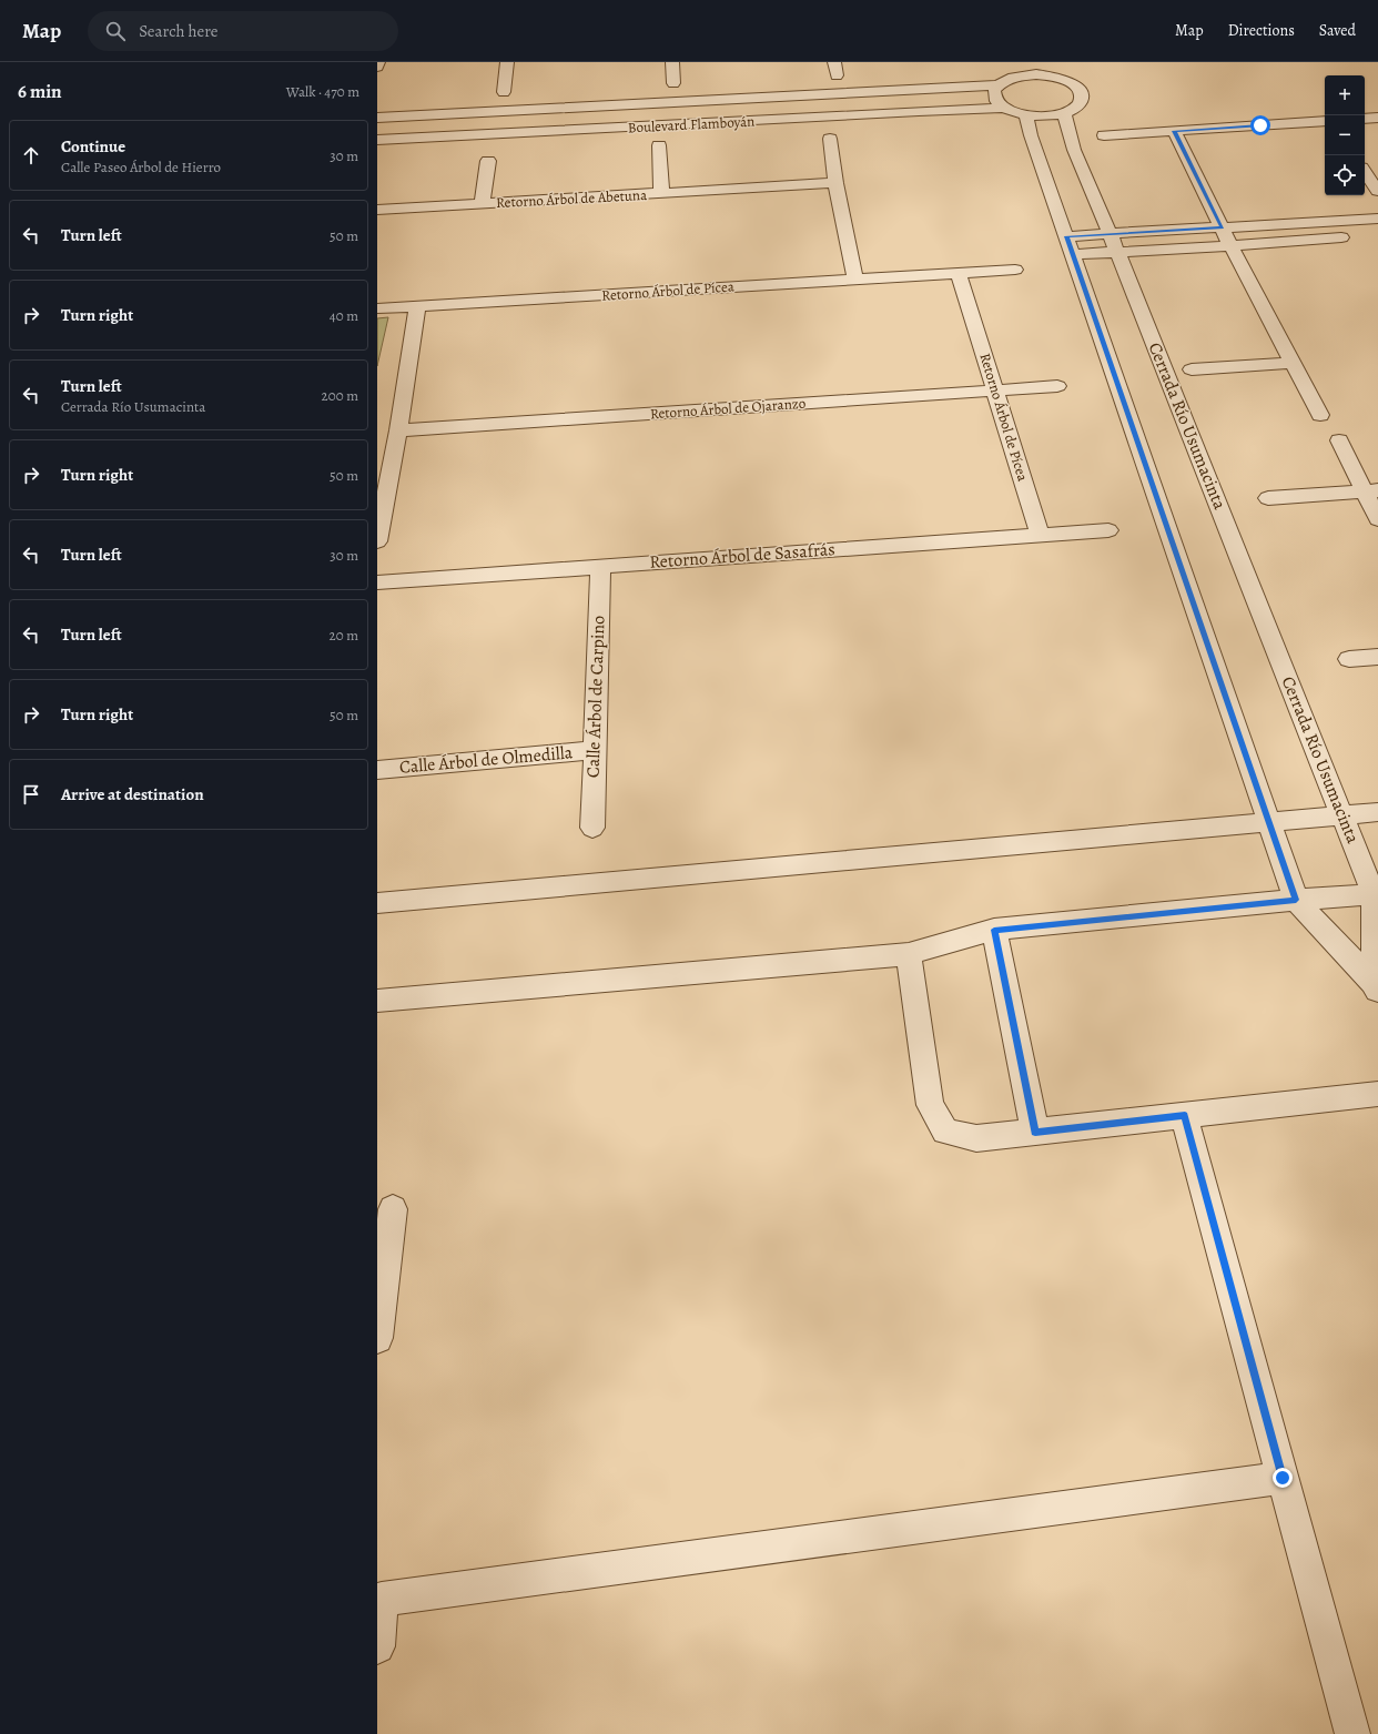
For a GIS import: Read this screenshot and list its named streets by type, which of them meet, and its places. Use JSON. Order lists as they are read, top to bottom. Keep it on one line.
{"streets":{"street":["Boulevard Flamboyán","Retorno Árbol de Abetuna","Retorno Árbol de Pícea","Retorno Árbol de Ojaranzo","Cerrada Río Usumacinta","Retorno Árbol de Sasafrás","Calle Árbol de Carpino","Calle Árbol de Olmedilla"]},"crossings":[["Boulevard Flamboyán","Cerrada Río Usumacinta"],["Retorno Árbol de Pícea","Retorno Árbol de Ojaranzo"],["Retorno Árbol de Pícea","Retorno Árbol de Sasafrás"],["Retorno Árbol de Sasafrás","Calle Árbol de Carpino"],["Calle Árbol de Carpino","Calle Árbol de Olmedilla"]],"page":{"header":"Map","search":"Search here","nav":["Map","Directions","Saved"],"heading":["6 min","Walk · 470 m"],"map_buttons":["+","−"],"list":[["Continue","Calle Paseo Árbol de Hierro","30 m"],["Turn left","50 m"],["Turn right","40 m"],["Turn left","Cerrada Río Usumacinta","200 m"],["Turn right","50 m"],["Turn left","30 m"],["Turn left","20 m"],["Turn right","50 m"],"Arrive at destination"]}}
